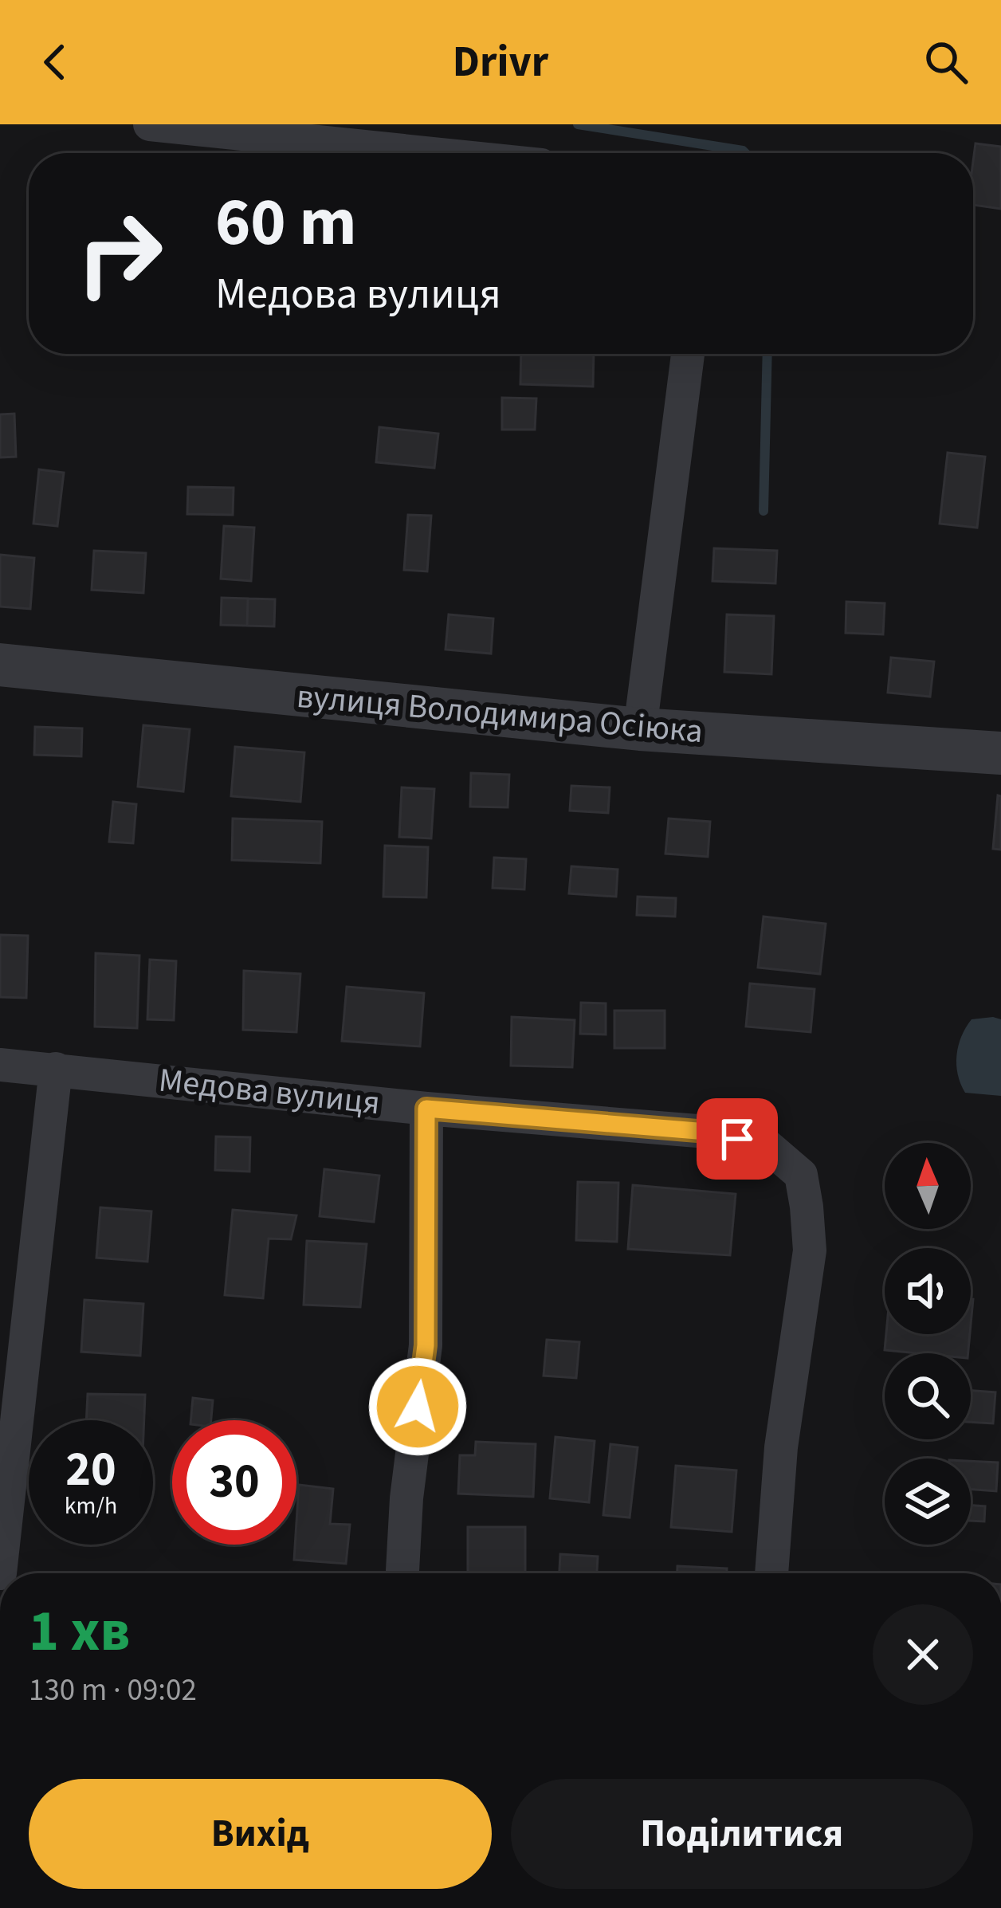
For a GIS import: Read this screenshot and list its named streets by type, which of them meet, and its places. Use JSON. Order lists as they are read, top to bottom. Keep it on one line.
{"streets":{"street":["вулиця Володимира Осіюка","Медова вулиця"]},"north":"top","page":{"header":"Drivr","turn":["60 m","Медова вулиця"],"speed":"20 km/h","limit":"30","heading":["1 хв","130 m · 09:02"],"buttons":["Вихід","Поділитися"]}}
